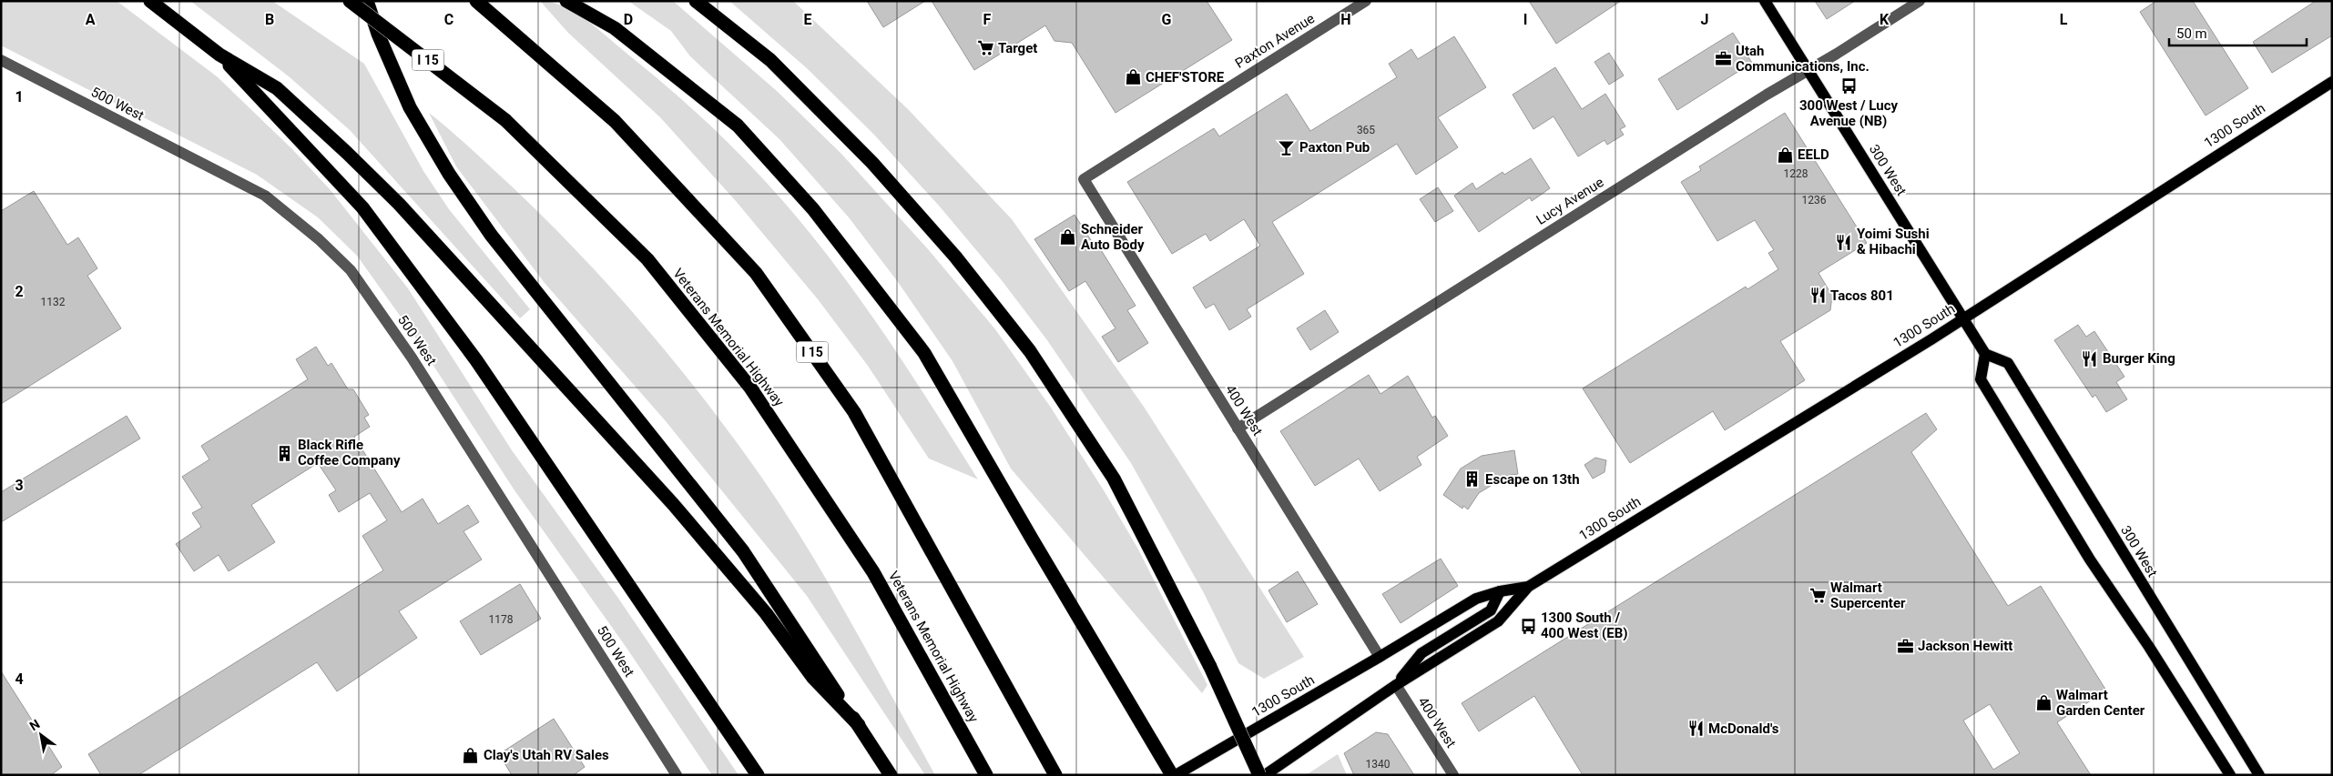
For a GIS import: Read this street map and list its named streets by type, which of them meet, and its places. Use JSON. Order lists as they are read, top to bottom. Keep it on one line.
{"streets":{"highway":["I 15","Veterans Memorial Highway"],"main road":["1300 South","300 West"],"street":["Paxton Avenue","500 West","Lucy Avenue","400 West"]},"crossings":[["Paxton Avenue","400 West"],["1300 South","300 West"],["1300 South","400 West"],["300 West","Lucy Avenue"],["Lucy Avenue","400 West"]],"places":{"supermarket":["Target","Walmart Supercenter"],"office":["Utah Communications, Inc.","Jackson Hewitt"],"shop":["CHEF'STORE","EELD","Schneider Auto Body","Walmart Garden Center","Clay's Utah RV Sales"],"bus stop":["300 West / Lucy Avenue (NB)","1300 South / 400 West (EB)"],"bar":["Paxton Pub"],"restaurant":["Yoimi Sushi & Hibachi","Tacos 801","Burger King","McDonald's"],"building":["Black Rifle Coffee Company","Escape on 13th"]},"house_numbers":["365","1228","1236","1132","1178","1340"],"scale_bar":"50 m","north":"top left","grid":{"columns":["A","B","C","D","E","F","G","H","I","J","K","L"],"rows":["1","2","3","4"]}}
